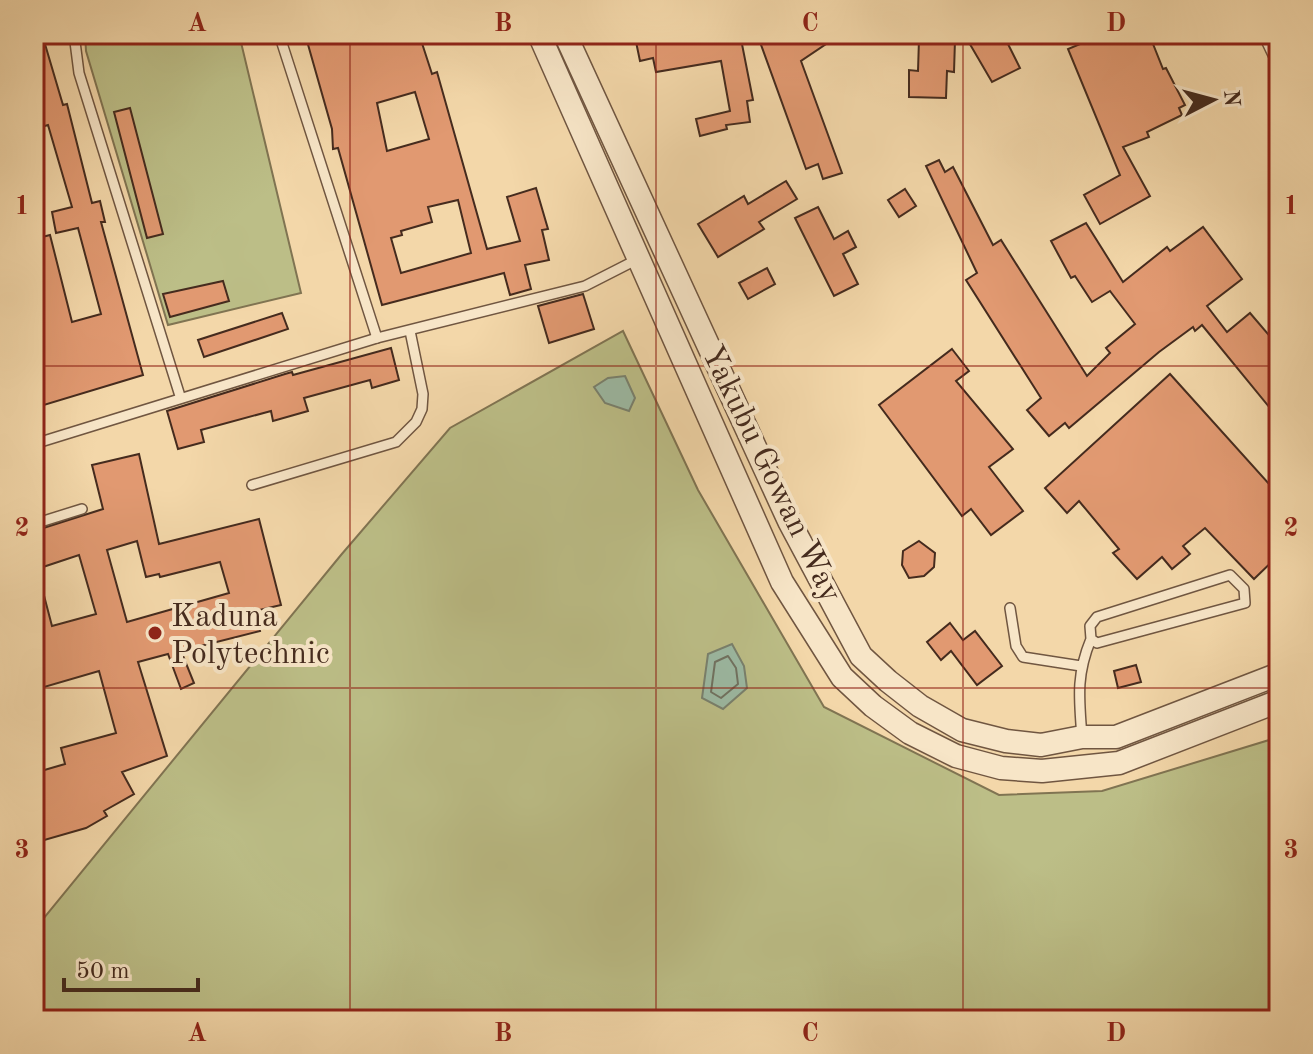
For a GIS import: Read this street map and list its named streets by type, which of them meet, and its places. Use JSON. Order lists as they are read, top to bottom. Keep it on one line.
{"streets":{"street":["Yakubu Gowan Way"]},"places":["Kaduna Polytechnic"],"scale_bar":"50 m","north":"right","grid":{"columns":["A","B","C","D"],"rows":["1","2","3"]}}
